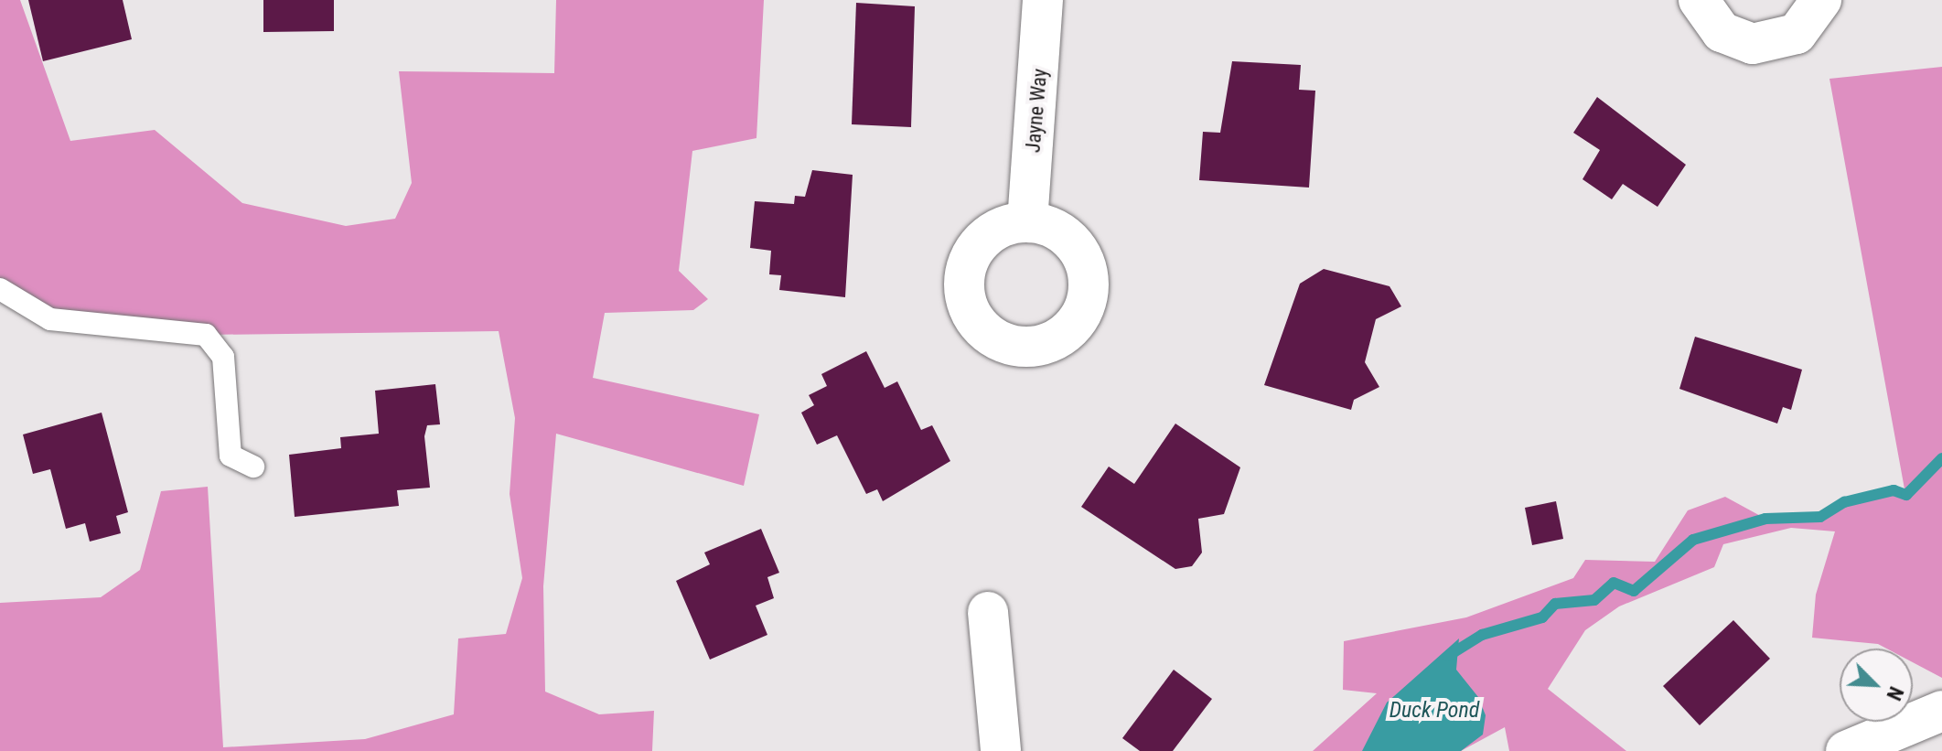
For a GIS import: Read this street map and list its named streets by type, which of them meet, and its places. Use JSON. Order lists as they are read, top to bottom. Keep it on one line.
{"streets":{"street":["Jayne Way"]},"water":["Duck Pond"],"north":"bottom right"}
